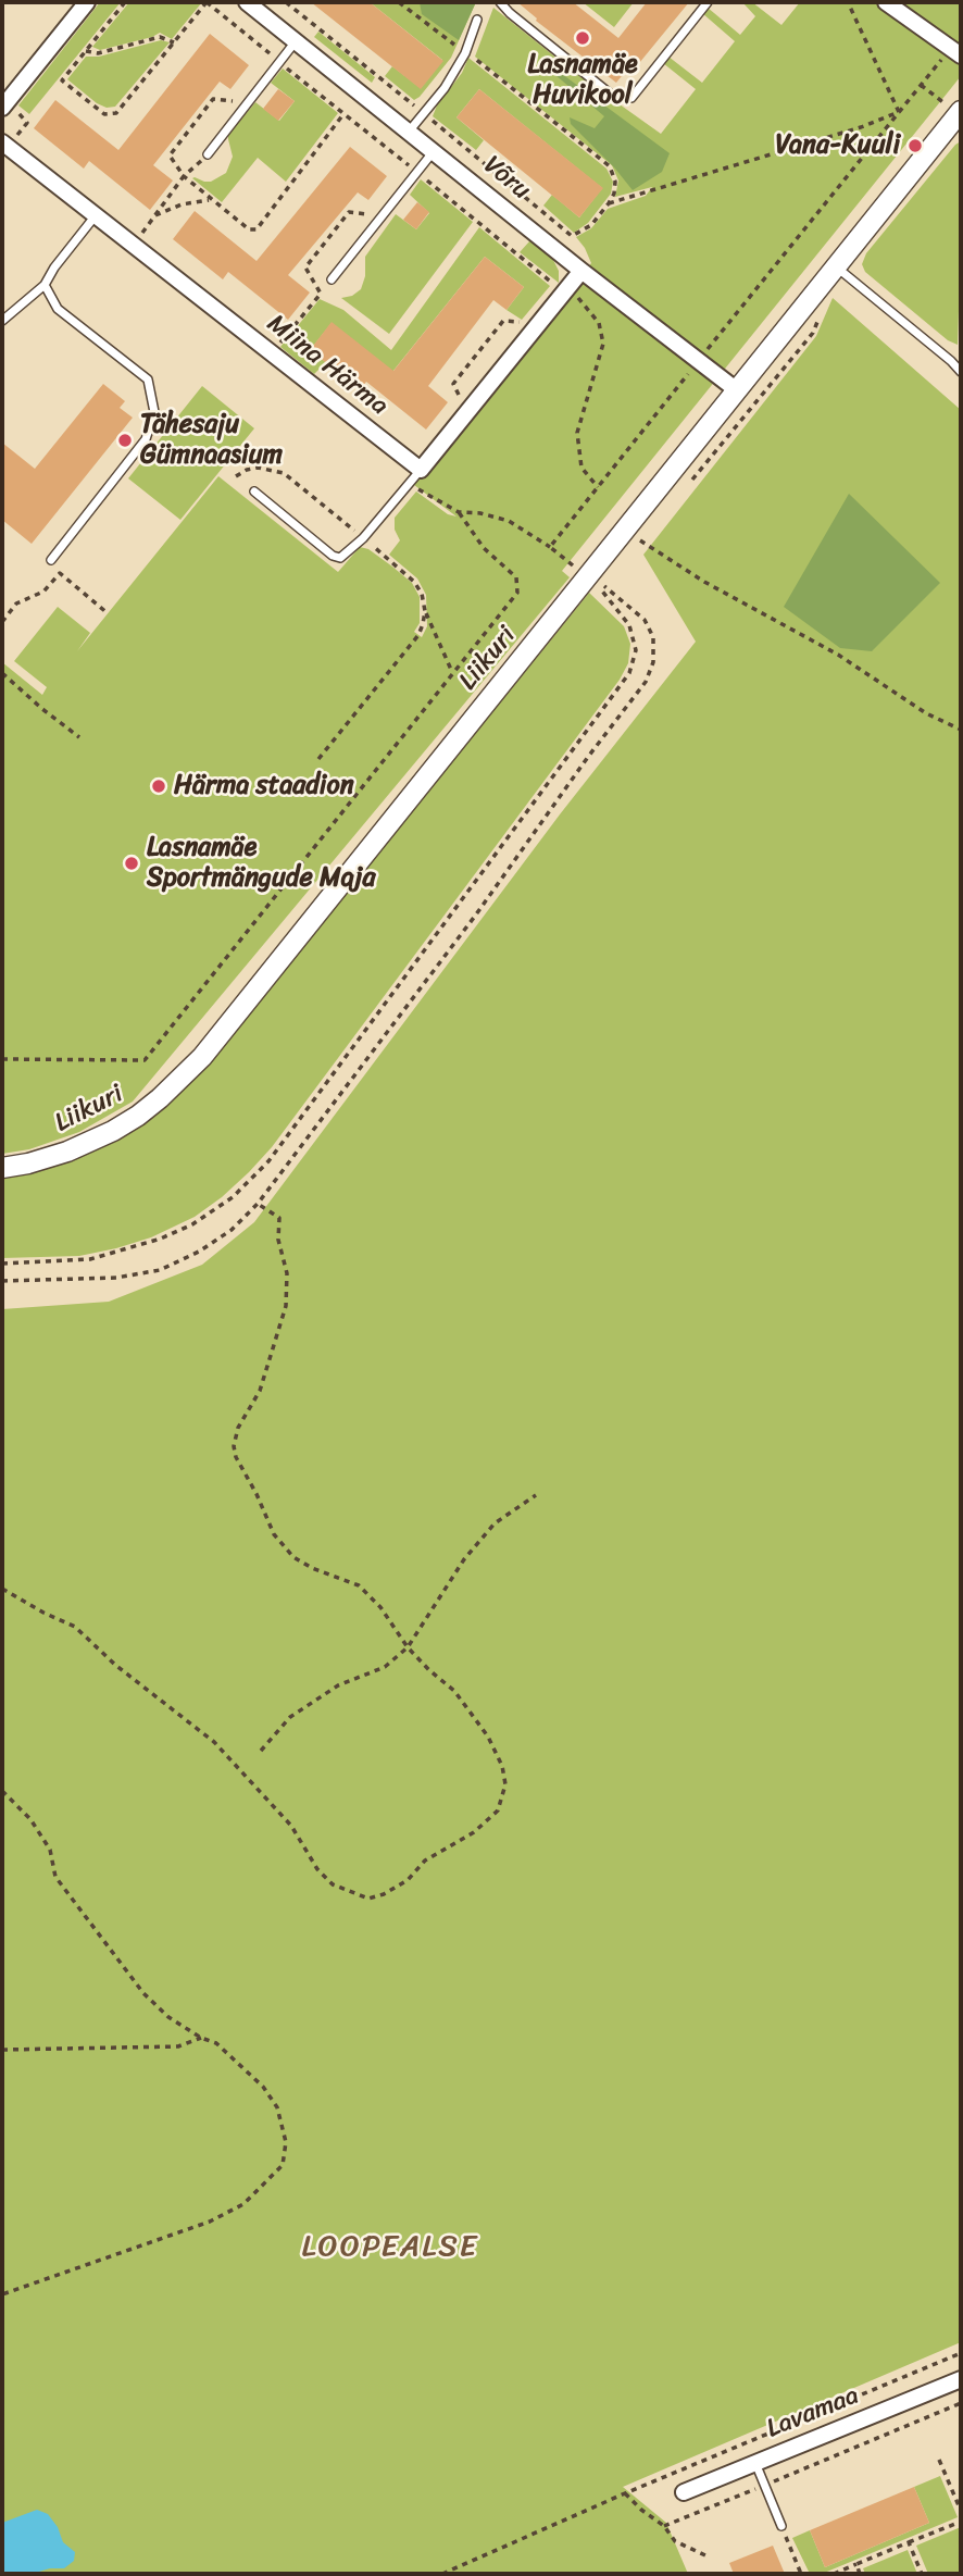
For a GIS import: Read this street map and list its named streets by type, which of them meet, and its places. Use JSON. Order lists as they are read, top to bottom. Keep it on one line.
{"streets":{"street":["Võru","Miina Härma","Liikuri","Lavamaa"]},"crossings":[["Võru","Liikuri"]],"districts":["LOOPEALSE"],"places":["Lasnamäe Huvikool","Vana-Kuuli","Tähesaju Gümnaasium","Härma staadion","Lasnamäe Sportmängude Maja"]}
